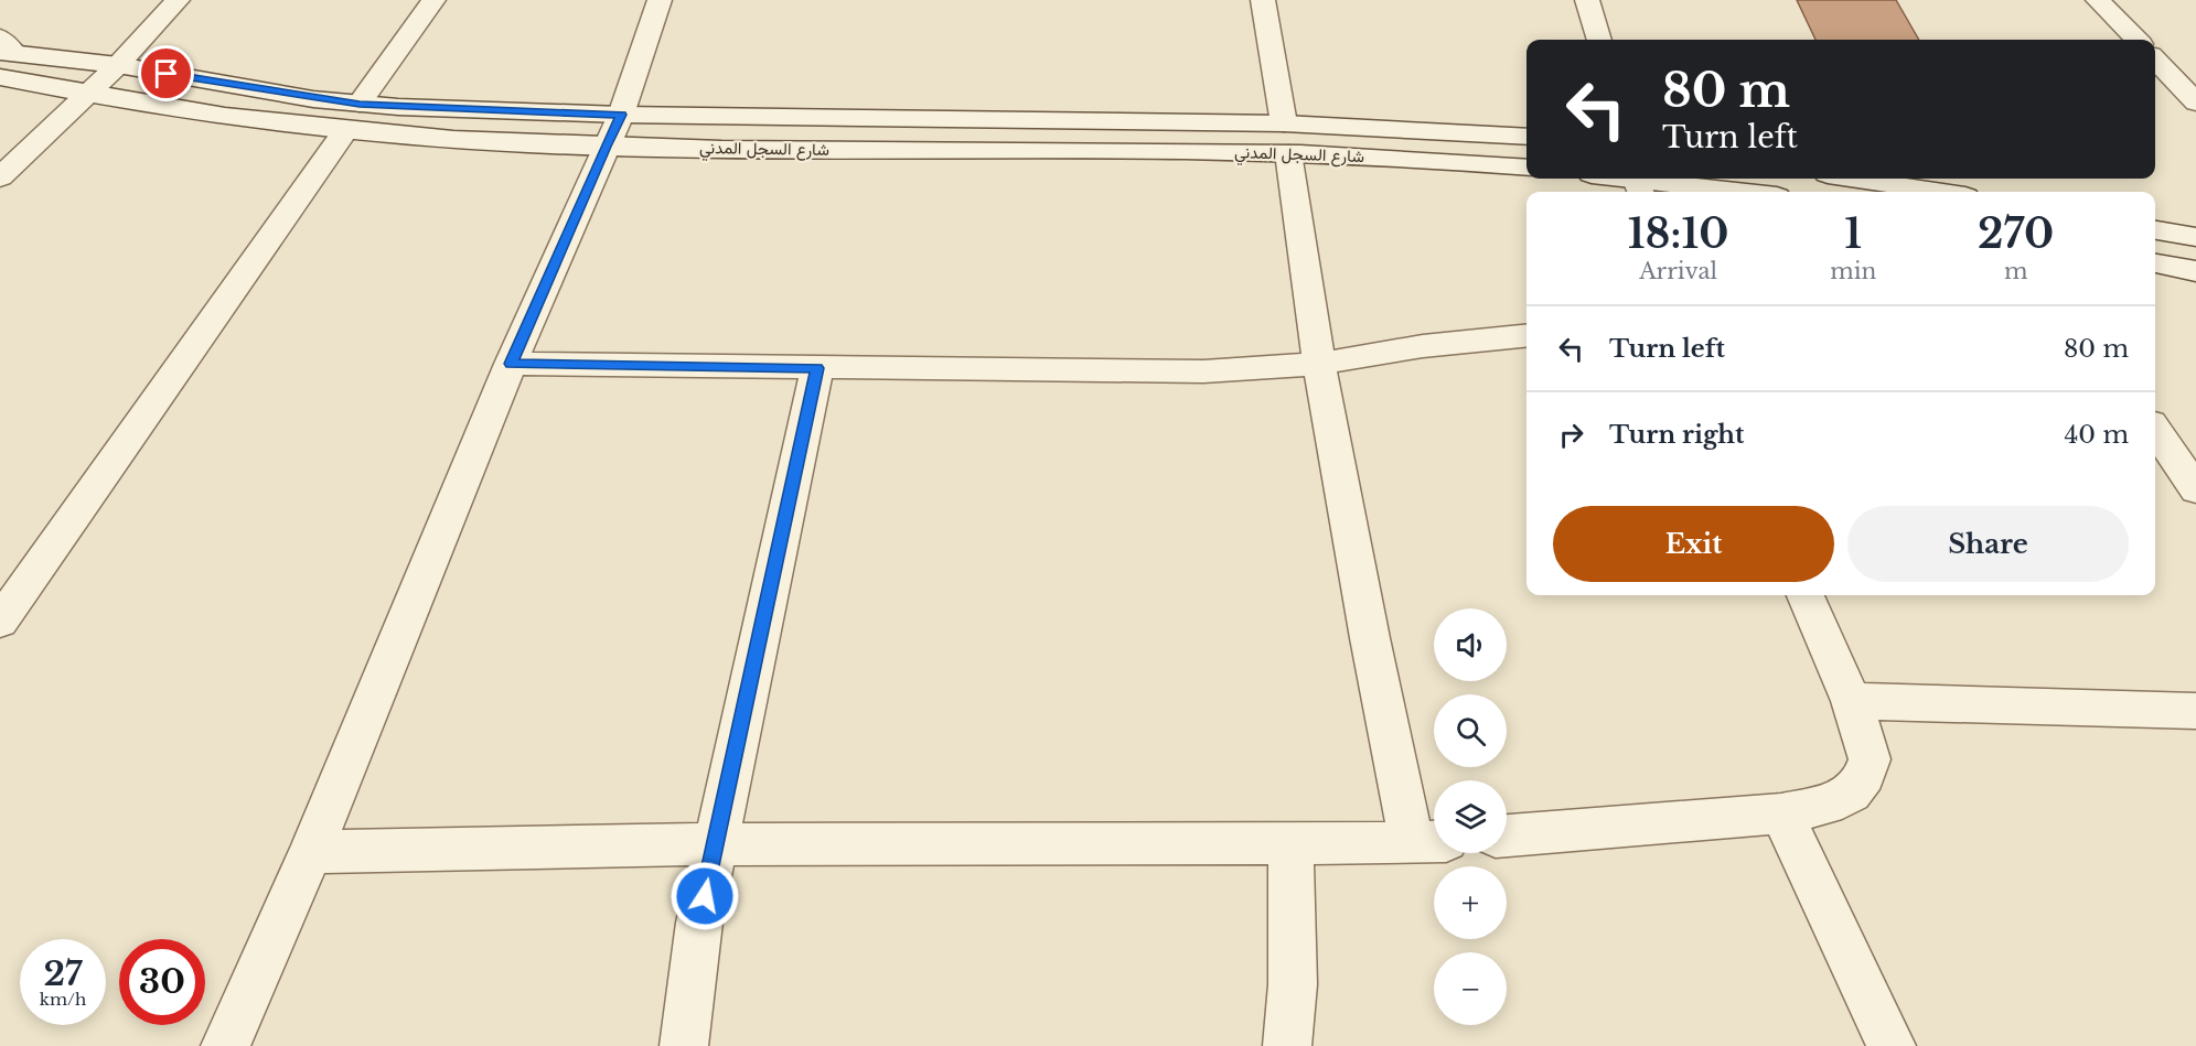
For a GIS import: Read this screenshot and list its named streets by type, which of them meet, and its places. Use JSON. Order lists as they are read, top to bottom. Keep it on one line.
{"streets":{"street":["شارع السجل المدني"]},"page":{"turn":["80 m","Turn left"],"eta":["18:10","Arrival","1","min","270","m"],"list":[{"name":"Turn left","value":"80 m"},{"name":"Turn right","value":"40 m"}],"buttons":["Exit","Share"],"map_buttons":["+","−"],"speed":"27 km/h","limit":"30"}}
